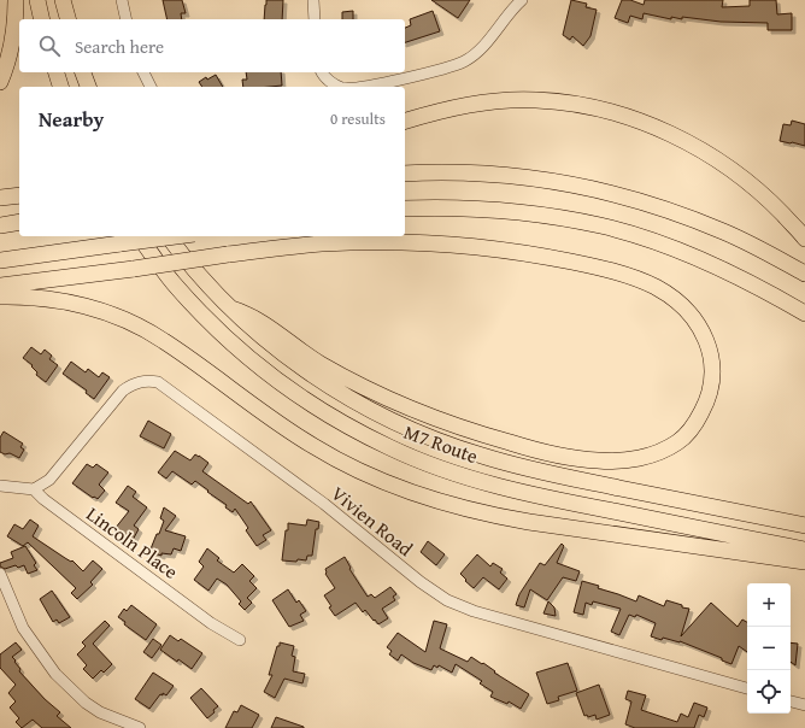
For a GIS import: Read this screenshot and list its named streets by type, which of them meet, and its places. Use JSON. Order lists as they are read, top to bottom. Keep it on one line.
{"streets":{"highway":["M7 Route"],"street":["Vivien Road","Lincoln Place"]},"crossings":[["Vivien Road","Lincoln Place"]],"page":{"search":"Search here","heading":["Nearby","0 results"],"map_buttons":["+","−"]}}
